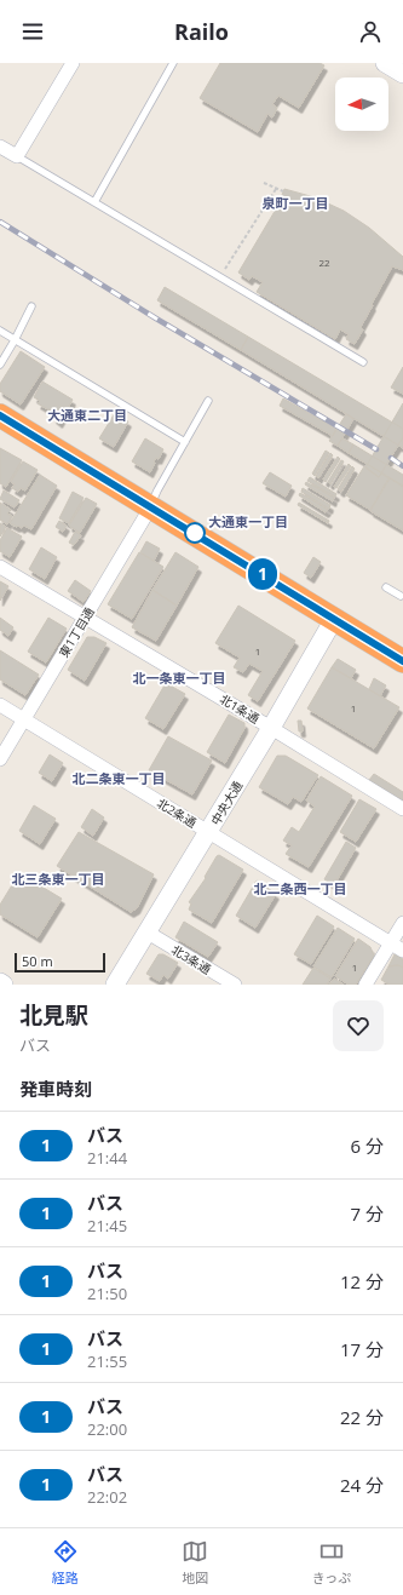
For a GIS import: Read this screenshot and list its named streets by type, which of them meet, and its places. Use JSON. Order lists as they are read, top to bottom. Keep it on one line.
{"streets":{"street":["東1丁目通","北1条通","中央大通","北2条通","北3条通"]},"crossings":[["東1丁目通","北1条通"],["東1丁目通","北2条通"],["北1条通","中央大通"],["中央大通","北2条通"],["中央大通","北3条通"]],"districts":["泉町一丁目","大通東二丁目","大通東一丁目","北一条東一丁目","北二条東一丁目","北三条東一丁目","北二条西一丁目"],"lines":["bus line 1"],"house_numbers":["22","1","1","1"],"scale_bar":"50 m","north":"left","page":{"header":"Railo","on_map":"1","scale":"50 m","heading":[["北見駅","バス"],"発車時刻"],"list":[{"mark":"1","name":"バス","note":"21:44","value":"6 分"},{"mark":"1","name":"バス","note":"21:45","value":"7 分"},{"mark":"1","name":"バス","note":"21:50","value":"12 分"},{"mark":"1","name":"バス","note":"21:55","value":"17 分"},{"mark":"1","name":"バス","note":"22:00","value":"22 分"},{"mark":"1","name":"バス","note":"22:02","value":"24 分"}],"tabs":["経路","地図","きっぷ"]}}
